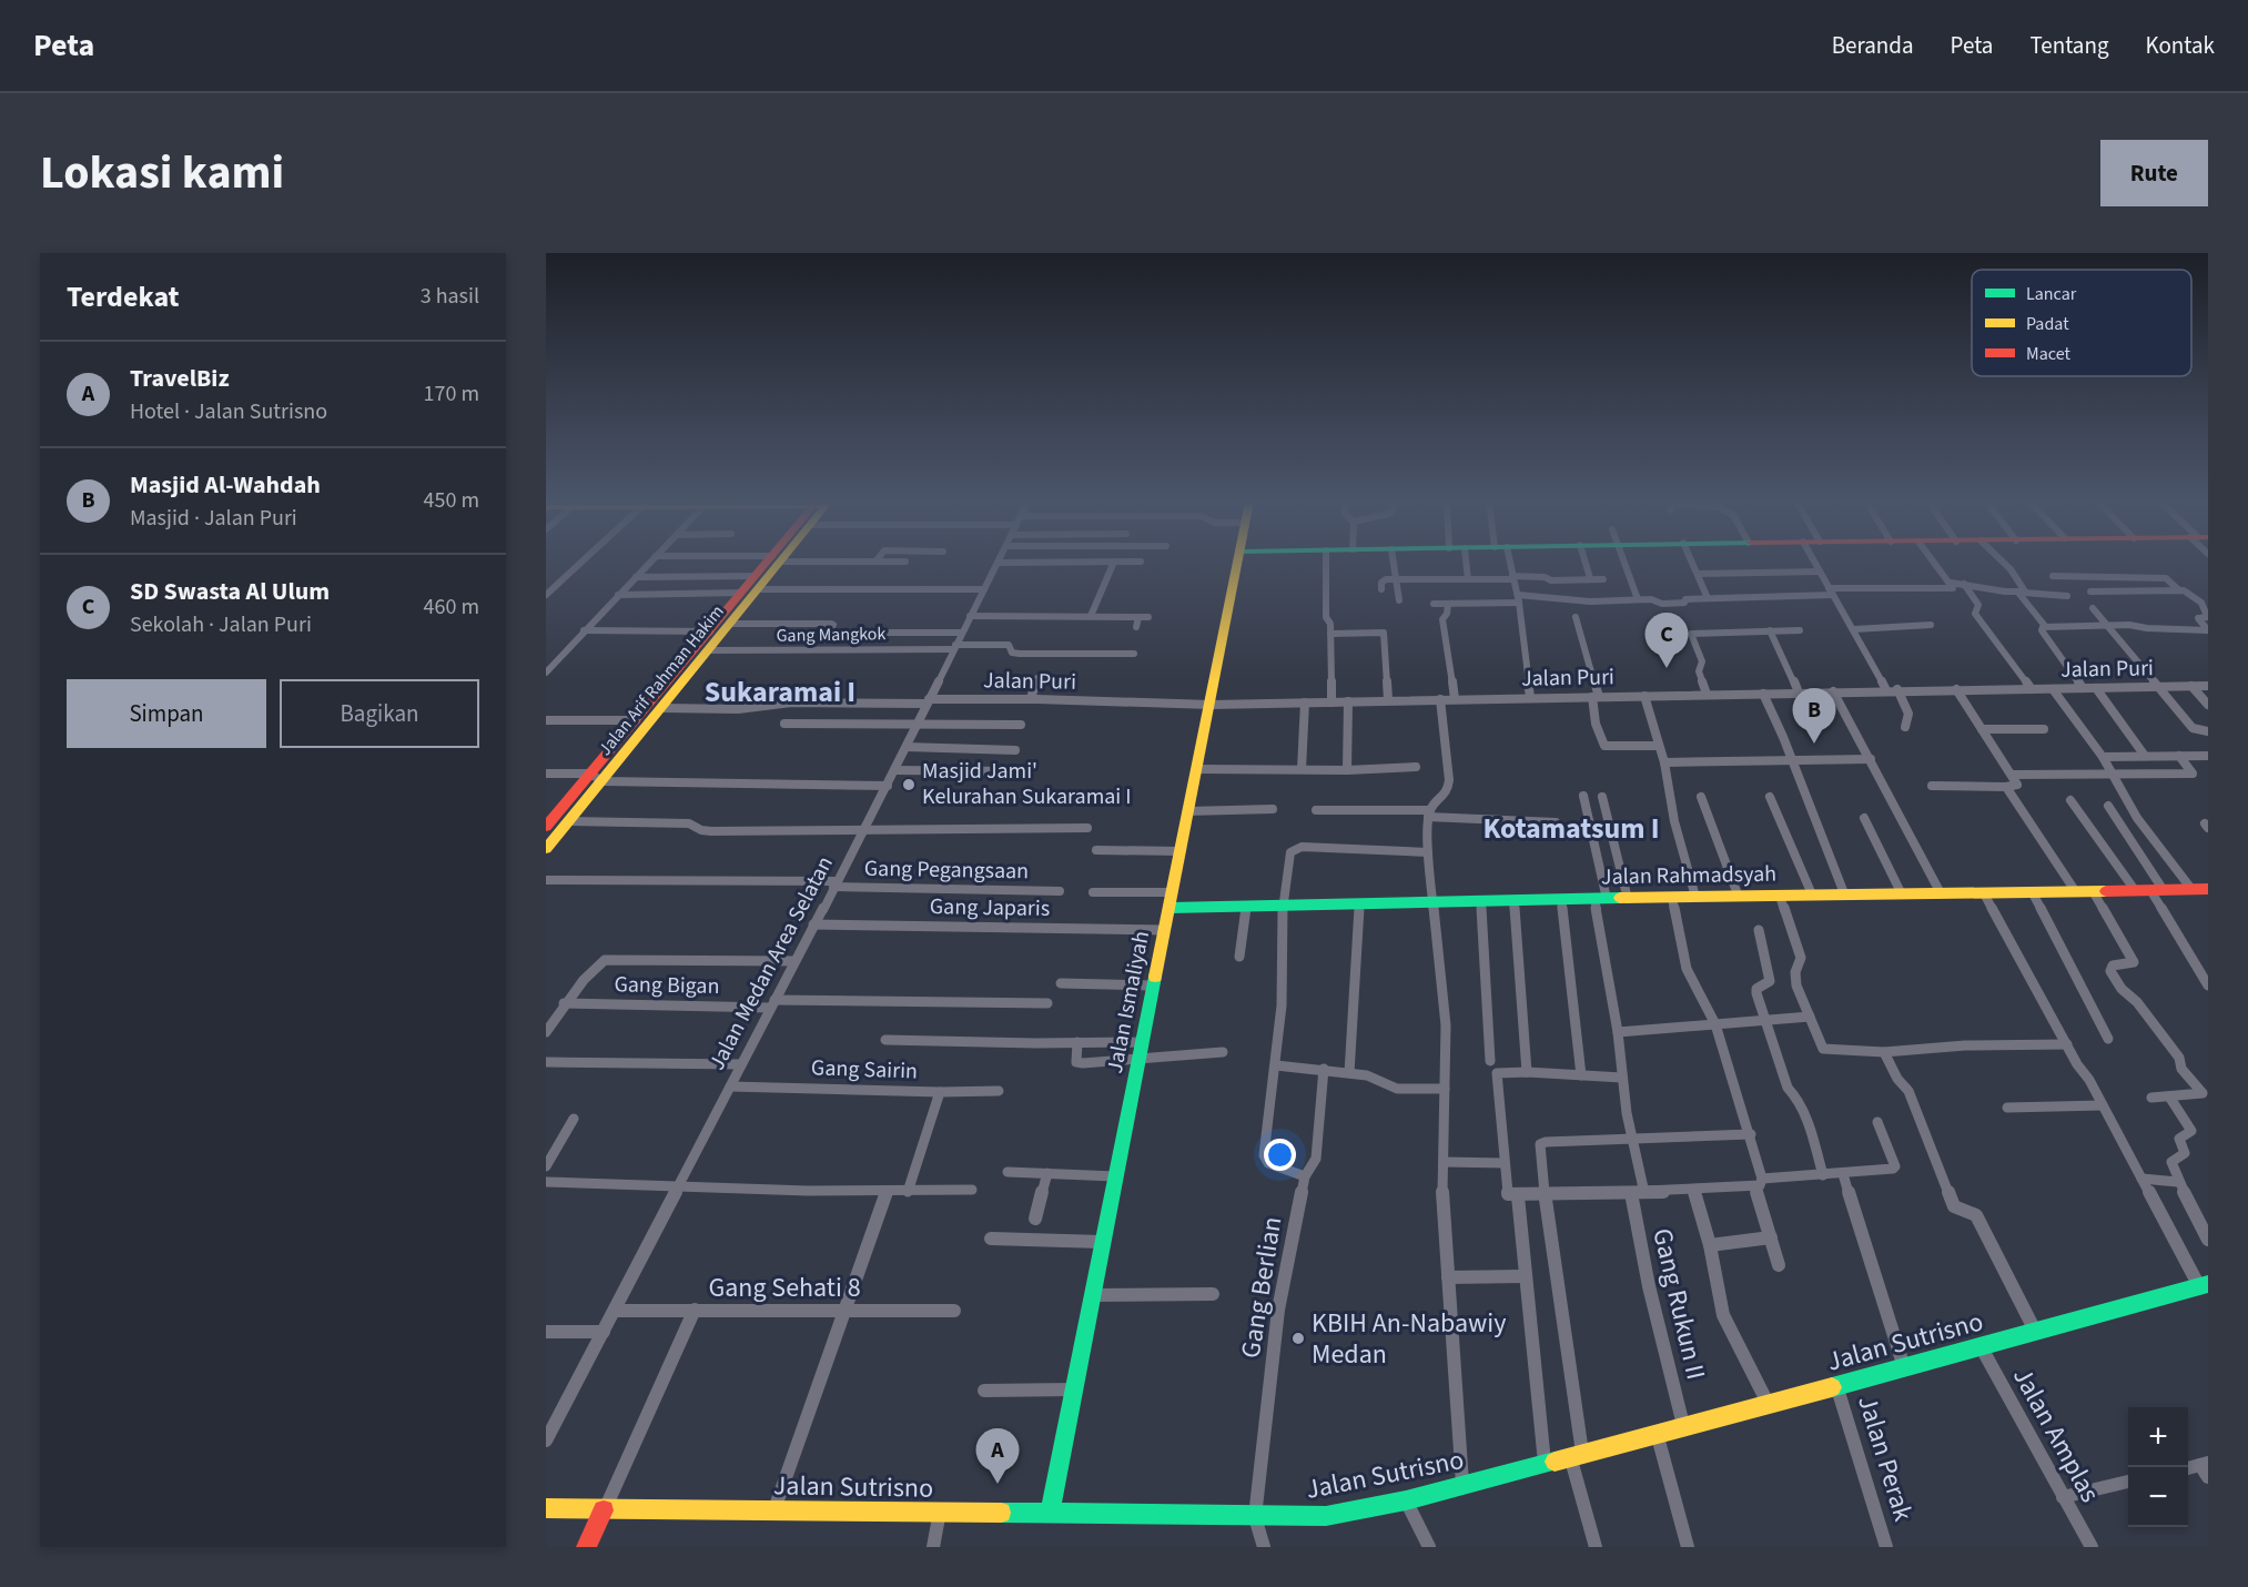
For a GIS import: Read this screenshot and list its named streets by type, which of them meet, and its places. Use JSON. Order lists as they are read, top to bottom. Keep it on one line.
{"streets":{"street":["Gang Mangkok","Jalan Puri","Jalan Arif Rahman Hakim","Gang Pegangsaan","Jalan Rahmadsyah","Gang Japaris","Jalan Medan Area Selatan","Gang Bigan","Jalan Ismaliyah","Gang Sairin","Gang Sehati 8","Gang Berlian","Gang Rukun II","Jalan Sutrisno","Jalan Amplas","Jalan Perak"]},"crossings":[["Gang Mangkok","Jalan Arif Rahman Hakim"],["Gang Mangkok","Jalan Medan Area Selatan"],["Jalan Puri","Jalan Medan Area Selatan"],["Jalan Puri","Jalan Ismaliyah"],["Gang Pegangsaan","Jalan Medan Area Selatan"],["Jalan Rahmadsyah","Jalan Ismaliyah"],["Jalan Rahmadsyah","Gang Rukun II"],["Gang Japaris","Jalan Medan Area Selatan"],["Gang Japaris","Jalan Ismaliyah"],["Jalan Medan Area Selatan","Gang Bigan"],["Jalan Medan Area Selatan","Gang Sairin"],["Jalan Medan Area Selatan","Gang Sehati 8"],["Jalan Ismaliyah","Jalan Sutrisno"],["Gang Berlian","Jalan Sutrisno"],["Gang Rukun II","Jalan Sutrisno"],["Jalan Sutrisno","Jalan Amplas"],["Jalan Sutrisno","Jalan Perak"]],"districts":["Sukaramai I","Kotamatsum I"],"places":["Masjid Jami' Kelurahan Sukaramai I","KBIH An-Nabawiy Medan"],"legend":["Lancar","Padat","Macet"],"page":{"header":"Peta","nav":["Beranda","Peta","Tentang","Kontak"],"title":"Lokasi kami","buttons":["Rute",["Simpan","Bagikan"]],"heading":["Terdekat","3 hasil"],"list":[{"mark":"A","name":"TravelBiz","note":"Hotel · Jalan Sutrisno","value":"170 m"},{"mark":"B","name":"Masjid Al-Wahdah","note":"Masjid · Jalan Puri","value":"450 m"},{"mark":"C","name":"SD Swasta Al Ulum","note":"Sekolah · Jalan Puri","value":"460 m"}],"pins":["C","B","A"],"map_buttons":["+","−"]}}
